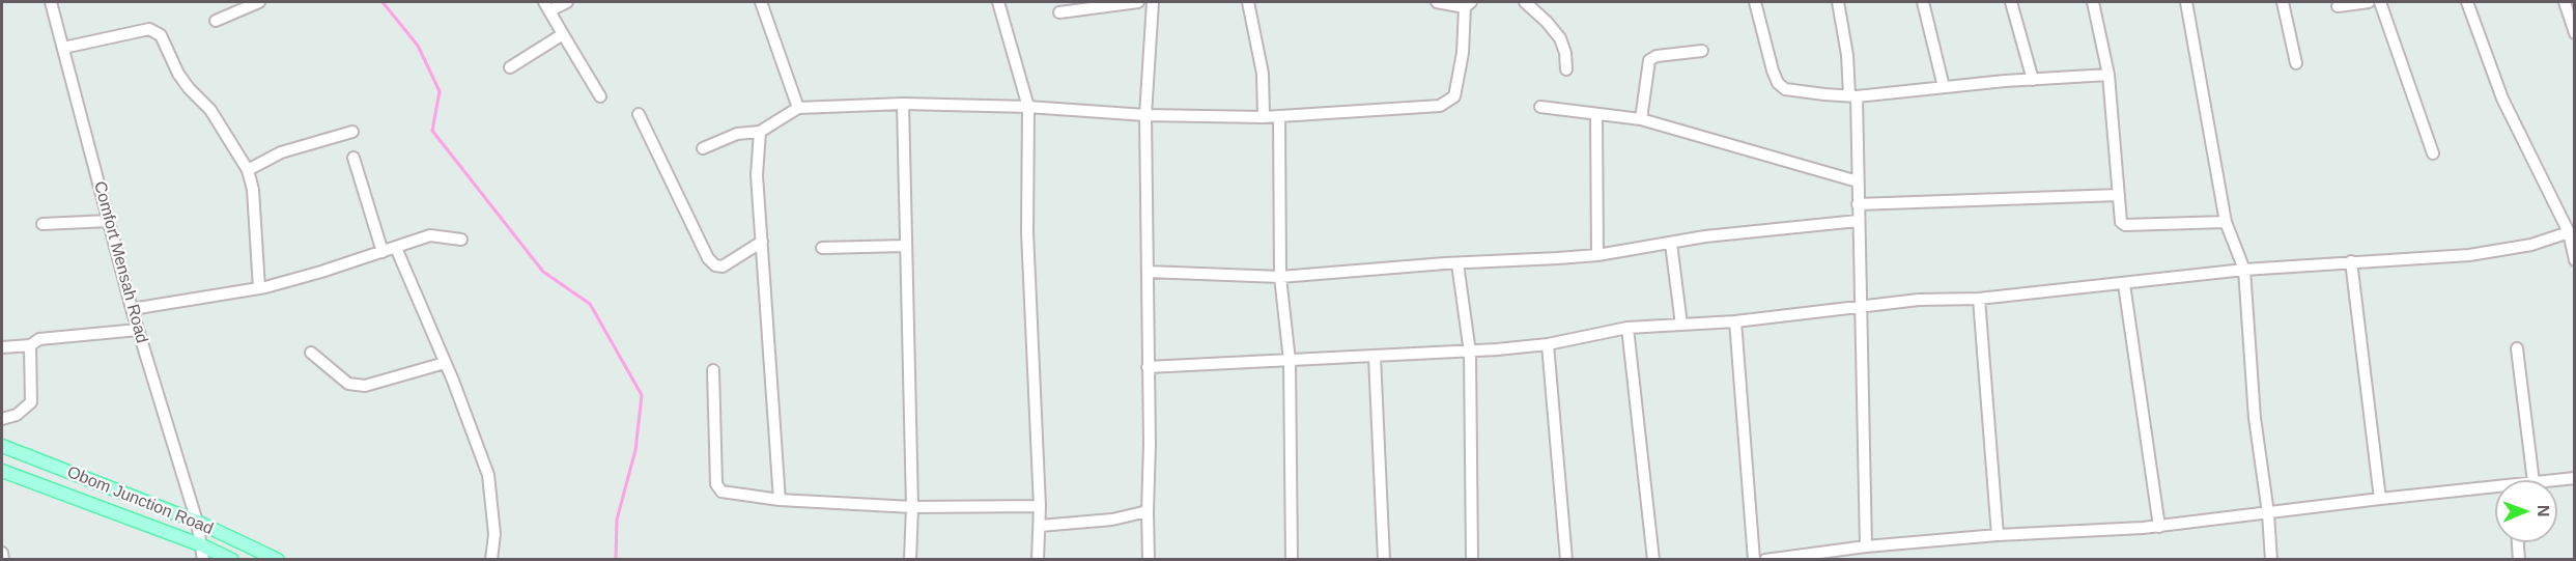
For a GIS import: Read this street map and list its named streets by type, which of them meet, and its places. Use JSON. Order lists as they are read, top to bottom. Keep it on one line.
{"streets":{"main road":["Obom Junction Road"],"street":["Comfort Mensah Road"]},"crossings":[["Comfort Mensah Road","Obom Junction Road"]],"north":"right"}
